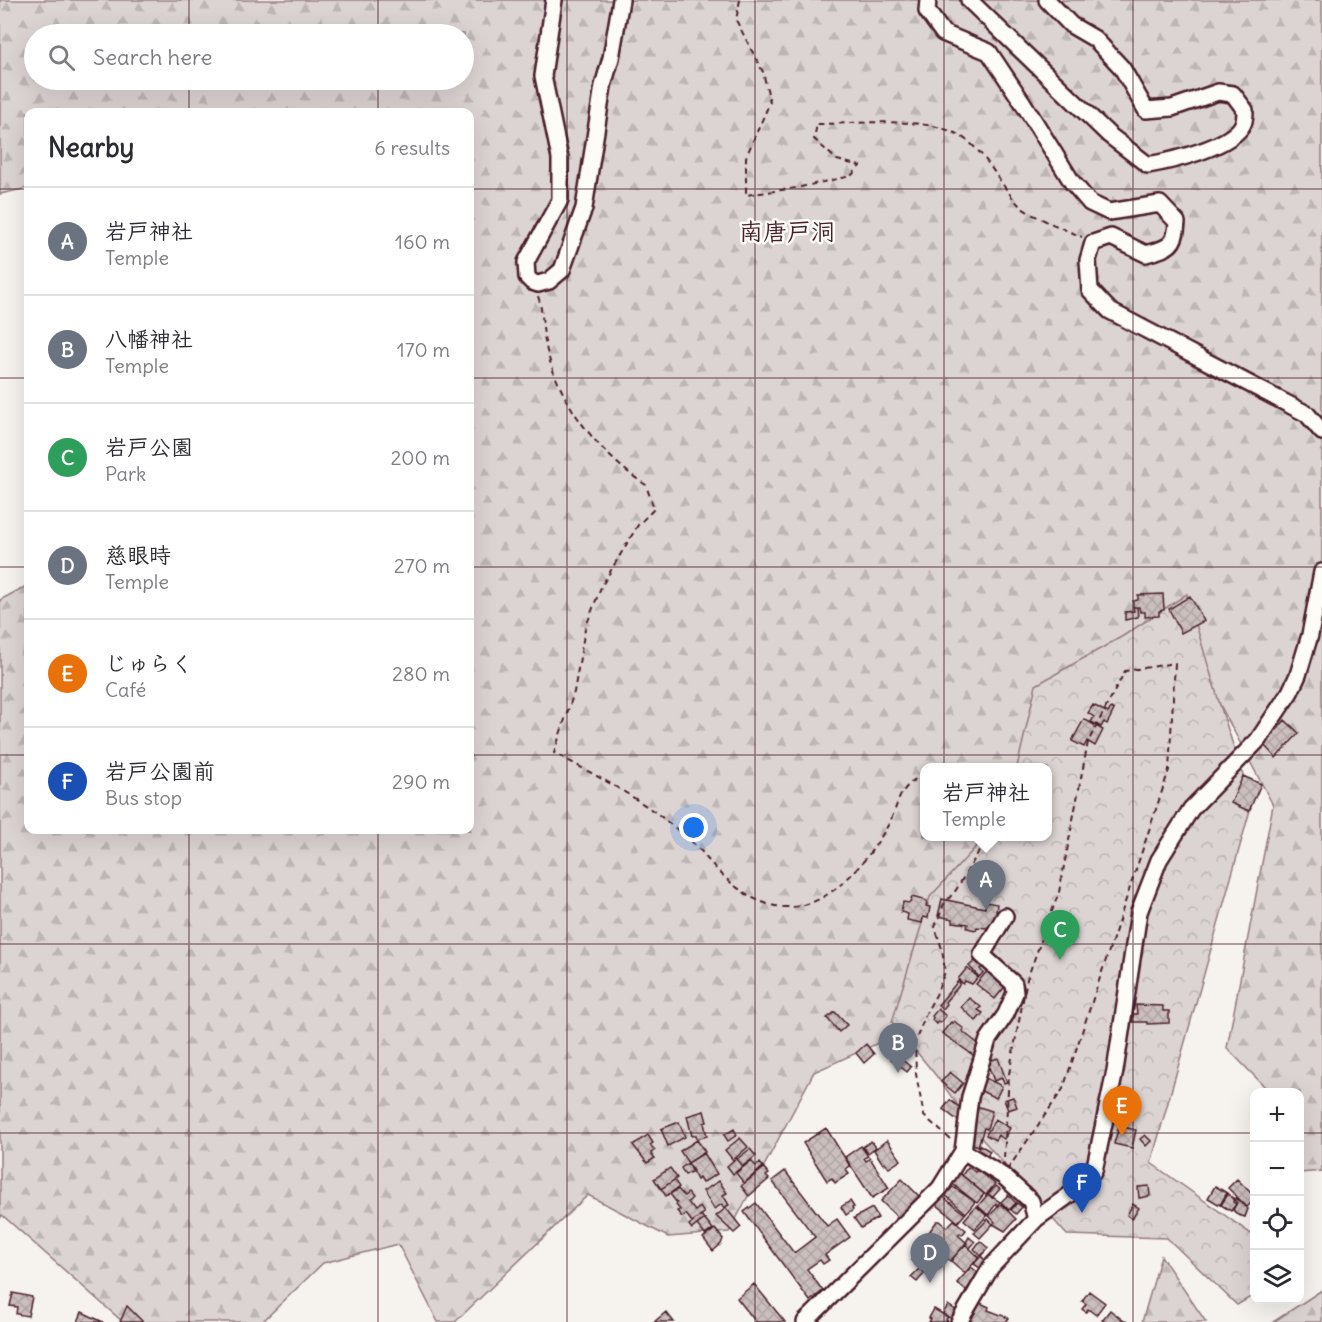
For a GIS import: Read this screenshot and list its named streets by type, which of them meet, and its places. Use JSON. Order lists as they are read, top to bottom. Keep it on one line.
{"districts":["南唐戸洞"],"page":{"search":"Search here","heading":["Nearby","6 results"],"list":[{"mark":"A","name":"岩戸神社","note":"Temple","value":"160 m"},{"mark":"B","name":"八幡神社","note":"Temple","value":"170 m"},{"mark":"C","name":"岩戸公園","note":"Park","value":"200 m"},{"mark":"D","name":"慈眼時","note":"Temple","value":"270 m"},{"mark":"E","name":"じゅらく","note":"Café","value":"280 m"},{"mark":"F","name":"岩戸公園前","note":"Bus stop","value":"290 m"}],"popup":["岩戸神社","Temple"],"pins":["A","C","B","E","F","D"],"map_buttons":["+","−"]}}
